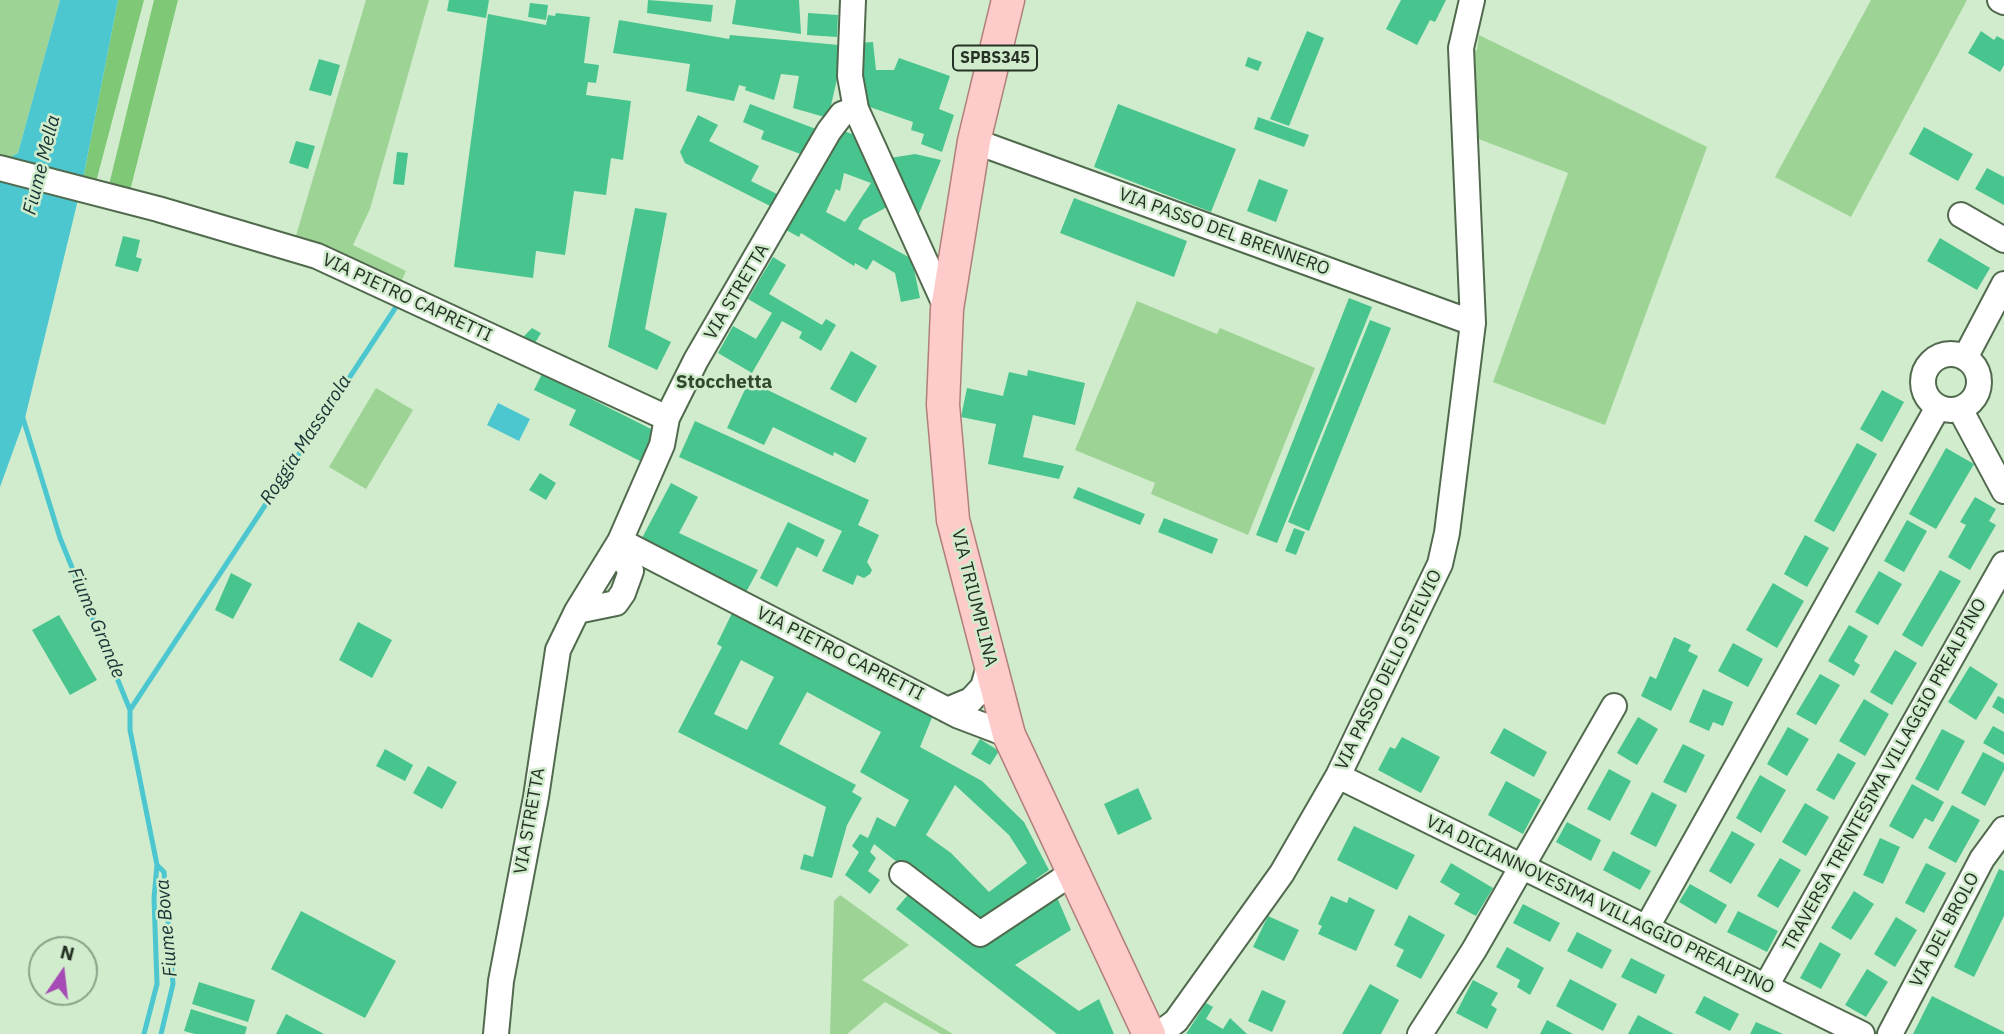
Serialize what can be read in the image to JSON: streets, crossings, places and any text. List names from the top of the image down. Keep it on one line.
{"streets":{"main road":["SPBS345","VIA TRIUMPLINA"],"street":["VIA PASSO DEL BRENNERO","VIA STRETTA","VIA PIETRO CAPRETTI","VIA PASSO DELLO STELVIO","TRAVERSA TRENTESIMA VILLAGGIO PREALPINO","VIA DICIANNOVESIMA VILLAGGIO PREALPINO","VIA DEL BROLO"]},"crossings":[["SPBS345","VIA PASSO DEL BRENNERO"],["SPBS345","VIA TRIUMPLINA"],["VIA PASSO DEL BRENNERO","VIA TRIUMPLINA"],["VIA PASSO DEL BRENNERO","VIA PASSO DELLO STELVIO"],["VIA STRETTA","VIA PIETRO CAPRETTI"],["VIA STRETTA","VIA TRIUMPLINA"],["VIA PIETRO CAPRETTI","VIA TRIUMPLINA"],["VIA PASSO DELLO STELVIO","VIA DICIANNOVESIMA VILLAGGIO PREALPINO"],["TRAVERSA TRENTESIMA VILLAGGIO PREALPINO","VIA DICIANNOVESIMA VILLAGGIO PREALPINO"]],"districts":["Stocchetta"],"water":["Fiume Mella","Roggia Massarola","Fiume Grande","Fiume Bova"],"north":"top"}
